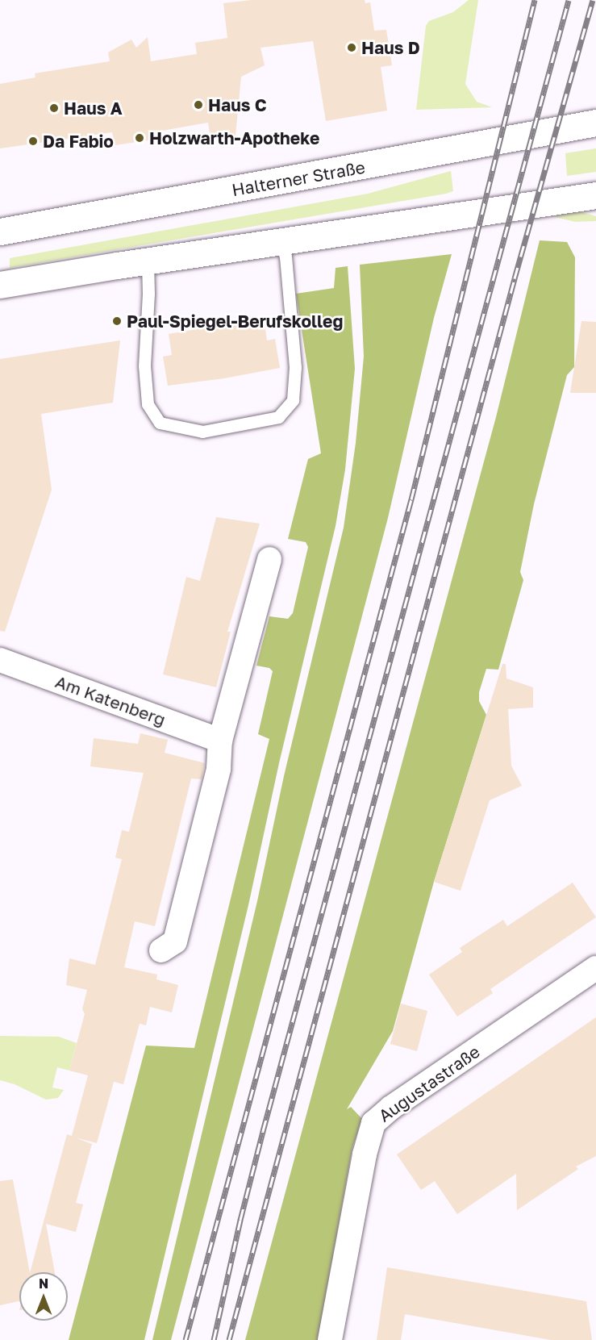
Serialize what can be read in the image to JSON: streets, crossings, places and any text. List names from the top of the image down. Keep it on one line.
{"streets":{"main road":["Halterner Straße"],"street":["Am Katenberg","Augustastraße"]},"places":["Haus D","Haus C","Haus A","Holzwarth-Apotheke","Da Fabio","Paul-Spiegel-Berufskolleg"],"north":"top"}
